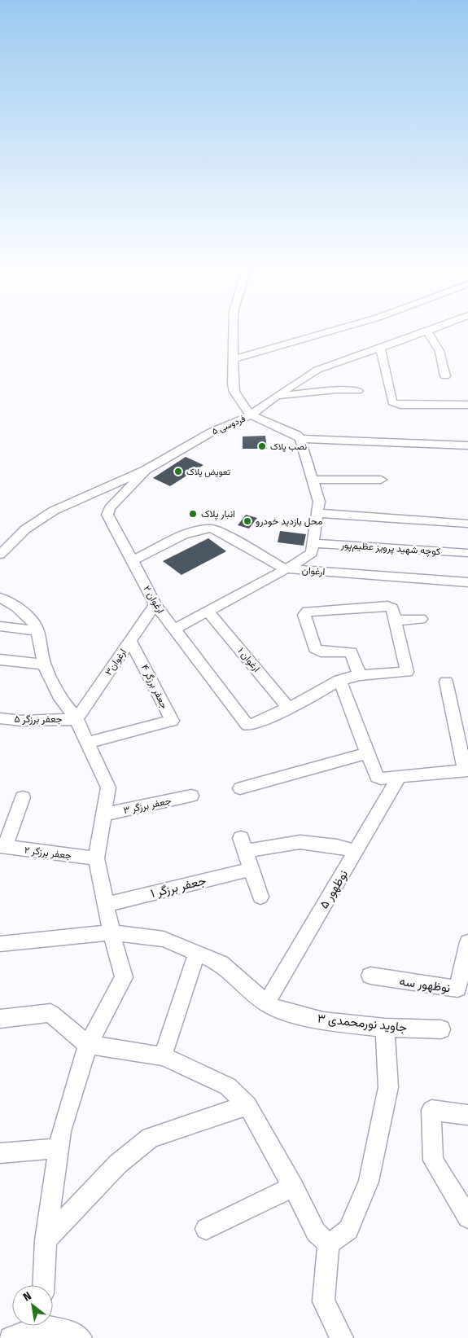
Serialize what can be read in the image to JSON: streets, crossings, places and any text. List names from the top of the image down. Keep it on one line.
{"streets":{"street":["فردوسی ۵","کوچه شهید پرویز عظیم‌پور","ارغوان","ارغوان ۲","ارغوان ۱","ارغوان۳","جعفر برزگر ۴","جعفر برزگر ۵","جعفر برزگر ۳","جعفر برزگر ۲","جعفر برزگر ۱","نوظهور ۵","نوظهور سه","جاوید نورمحمدی ۳"]},"crossings":[["فردوسی ۵","ارغوان ۲"],["ارغوان ۲","ارغوان ۱"],["ارغوان ۲","ارغوان۳"],["ارغوان۳","جعفر برزگر ۴"],["ارغوان۳","جعفر برزگر ۵"],["نوظهور ۵","جاوید نورمحمدی ۳"]],"places":["نصب پلاک","تعویض پلاک","انبار پلاک","محل بازدید خودرو"],"north":"top left"}
